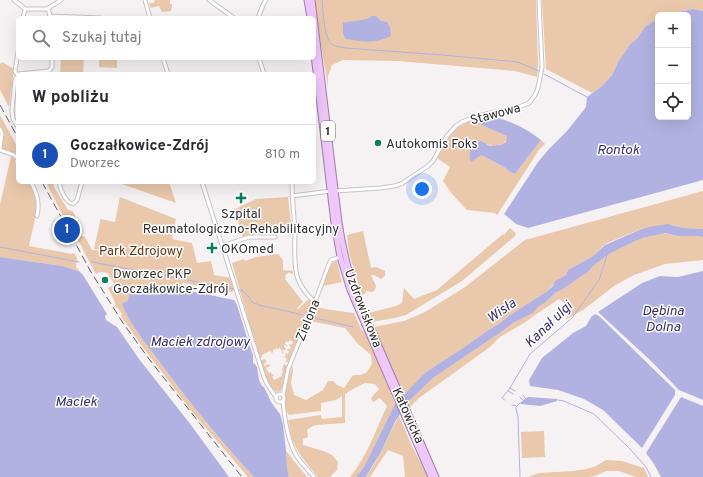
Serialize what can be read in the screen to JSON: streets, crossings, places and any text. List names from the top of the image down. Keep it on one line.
{"streets":{"main road":["1","Uzdrowiskowa","Katowicka"],"street":["Stawowa","Zielona"]},"crossings":[["Stawowa","1"],["Stawowa","Uzdrowiskowa"],["1","Uzdrowiskowa"],["Uzdrowiskowa","Zielona"],["Uzdrowiskowa","Katowicka"]],"water":["Rontok","Wisła","Dębina Dolna","Kanał ulgi","Maciek zdrojowy","Maciek"],"parks":["Park Zdrojowy"],"places":{"other":["Autokomis Foks","Dworzec PKP Goczałkowice-Zdrój"],"health":["Szpital Reumatologiczno-Rehabilitacyjny","OKOmed"]},"page":{"map_buttons":["+","−"],"search":"Szukaj tutaj","heading":"W pobliżu","list":[{"mark":"1","name":"Goczałkowice-Zdrój","note":"Dworzec","value":"810 m"}],"pins":"1"}}
